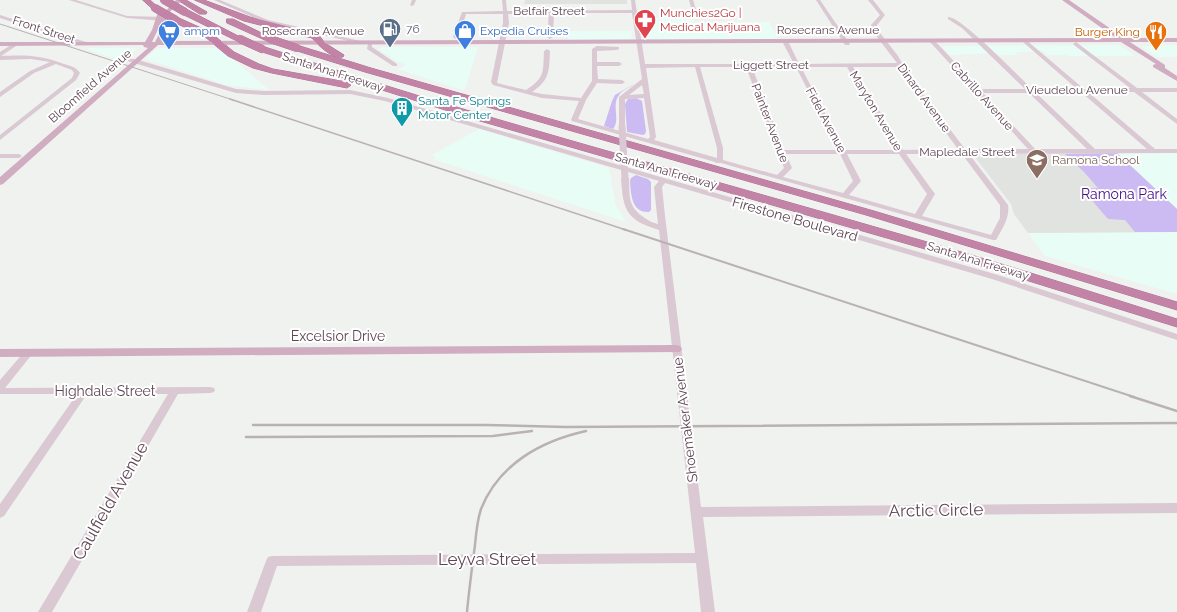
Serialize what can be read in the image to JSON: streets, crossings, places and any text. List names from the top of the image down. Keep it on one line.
{"streets":{"highway":["Santa Ana Freeway"],"main road":["Rosecrans Avenue","Bloomfield Avenue","Excelsior Drive"],"street":["Belfair Street","Front Street","Liggett Street","Vieudelou Avenue","Cabrillo Avenue","Dinard Avenue","Maryton Avenue","Fidel Avenue","Painter Avenue","Mapledale Street","Firestone Boulevard","Highdale Street","Shoemaker Avenue","Caulfield Avenue","Arctic Circle","Leyva Street"]},"crossings":[["Belfair Street","Rosecrans Avenue"],["Front Street","Rosecrans Avenue"],["Rosecrans Avenue","Bloomfield Avenue"],["Rosecrans Avenue","Cabrillo Avenue"],["Rosecrans Avenue","Dinard Avenue"],["Rosecrans Avenue","Fidel Avenue"],["Liggett Street","Dinard Avenue"],["Liggett Street","Maryton Avenue"],["Liggett Street","Fidel Avenue"],["Liggett Street","Painter Avenue"],["Santa Ana Freeway","Dinard Avenue"],["Santa Ana Freeway","Maryton Avenue"],["Bloomfield Avenue","Firestone Boulevard"],["Vieudelou Avenue","Cabrillo Avenue"],["Cabrillo Avenue","Mapledale Street"],["Dinard Avenue","Maryton Avenue"],["Dinard Avenue","Mapledale Street"],["Maryton Avenue","Mapledale Street"],["Fidel Avenue","Mapledale Street"],["Painter Avenue","Mapledale Street"],["Firestone Boulevard","Shoemaker Avenue"],["Excelsior Drive","Shoemaker Avenue"],["Highdale Street","Caulfield Avenue"],["Shoemaker Avenue","Arctic Circle"],["Shoemaker Avenue","Leyva Street"]],"parks":["Ramona Park"],"places":{"pharmacy":["Munchies2Go | Medical Marijuana"],"fuel station":["76"],"supermarket":["ampm"],"shop":["Expedia Cruises"],"restaurant":["Burger King"],"building":["Santa Fe Springs Motor Center"],"school or university":["Ramona School"]}}
